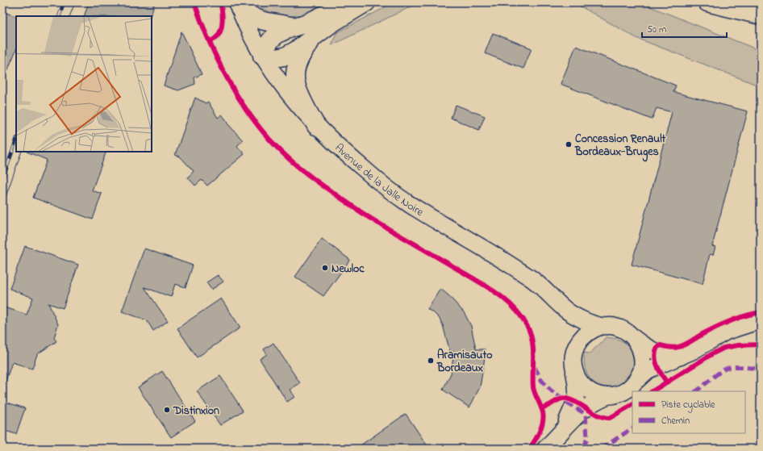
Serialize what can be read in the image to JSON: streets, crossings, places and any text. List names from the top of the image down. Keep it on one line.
{"streets":{"main road":["Avenue de la Jalle Noire"]},"places":["Concession Renault Bordeaux-Bruges","Newloc","Aramisauto Bordeaux","Distinxion"],"legend":["Piste cyclable","Chemin"],"scale_bar":"50 m"}
